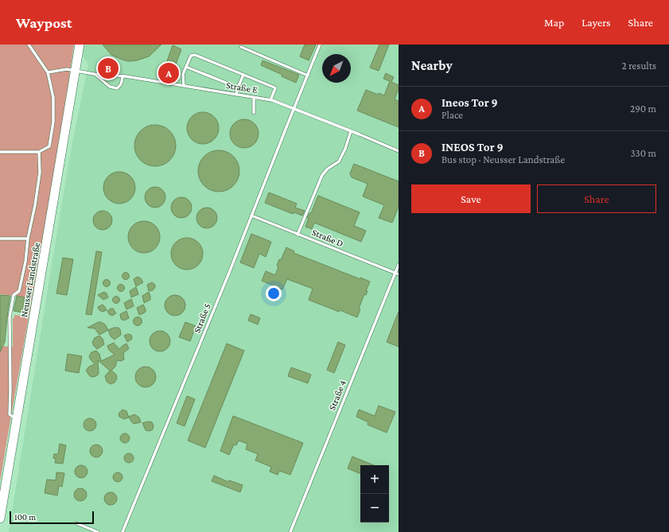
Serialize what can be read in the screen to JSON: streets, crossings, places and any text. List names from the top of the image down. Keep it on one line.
{"streets":{"main road":["Neusser Landstraße"],"lane":["Straße E","Straße D","Straße 5","Straße 4"]},"crossings":[["Straße E","Neusser Landstraße"],["Straße E","Straße 5"],["Straße D","Straße 5"],["Straße D","Straße 4"]],"scale_bar":"100 m","north":"bottom left","page":{"header":"Waypost","nav":["Map","Layers","Share"],"heading":["Nearby","2 results"],"pins":["B","A"],"list":[{"mark":"A","name":"Ineos Tor 9","note":"Place","value":"290 m"},{"mark":"B","name":"INEOS Tor 9","note":"Bus stop · Neusser Landstraße","value":"330 m"}],"buttons":["Save","Share"],"map_buttons":["+","−"],"scale":"100 m"}}
